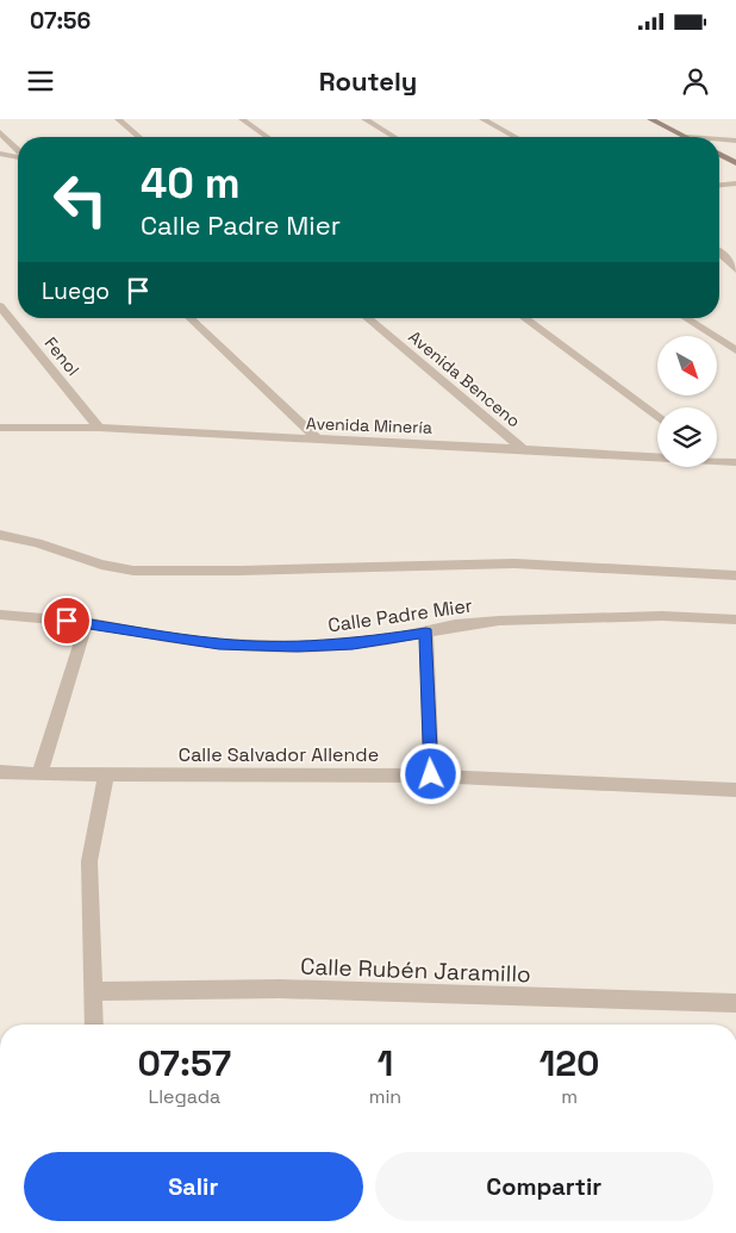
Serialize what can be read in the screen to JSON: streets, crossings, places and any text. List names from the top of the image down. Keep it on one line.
{"streets":{"street":["Fenol","Avenida Benceno","Avenida Minería","Calle Padre Mier","Calle Salvador Allende","Calle Rubén Jaramillo"]},"crossings":[["Fenol","Avenida Minería"],["Avenida Benceno","Avenida Minería"]],"north":"bottom right","page":{"status":"07:56","header":"Routely","turn":["40 m","Calle Padre Mier"],"then":"Luego","eta":["07:57","Llegada","1","min","120","m"],"buttons":["Salir","Compartir"]}}
